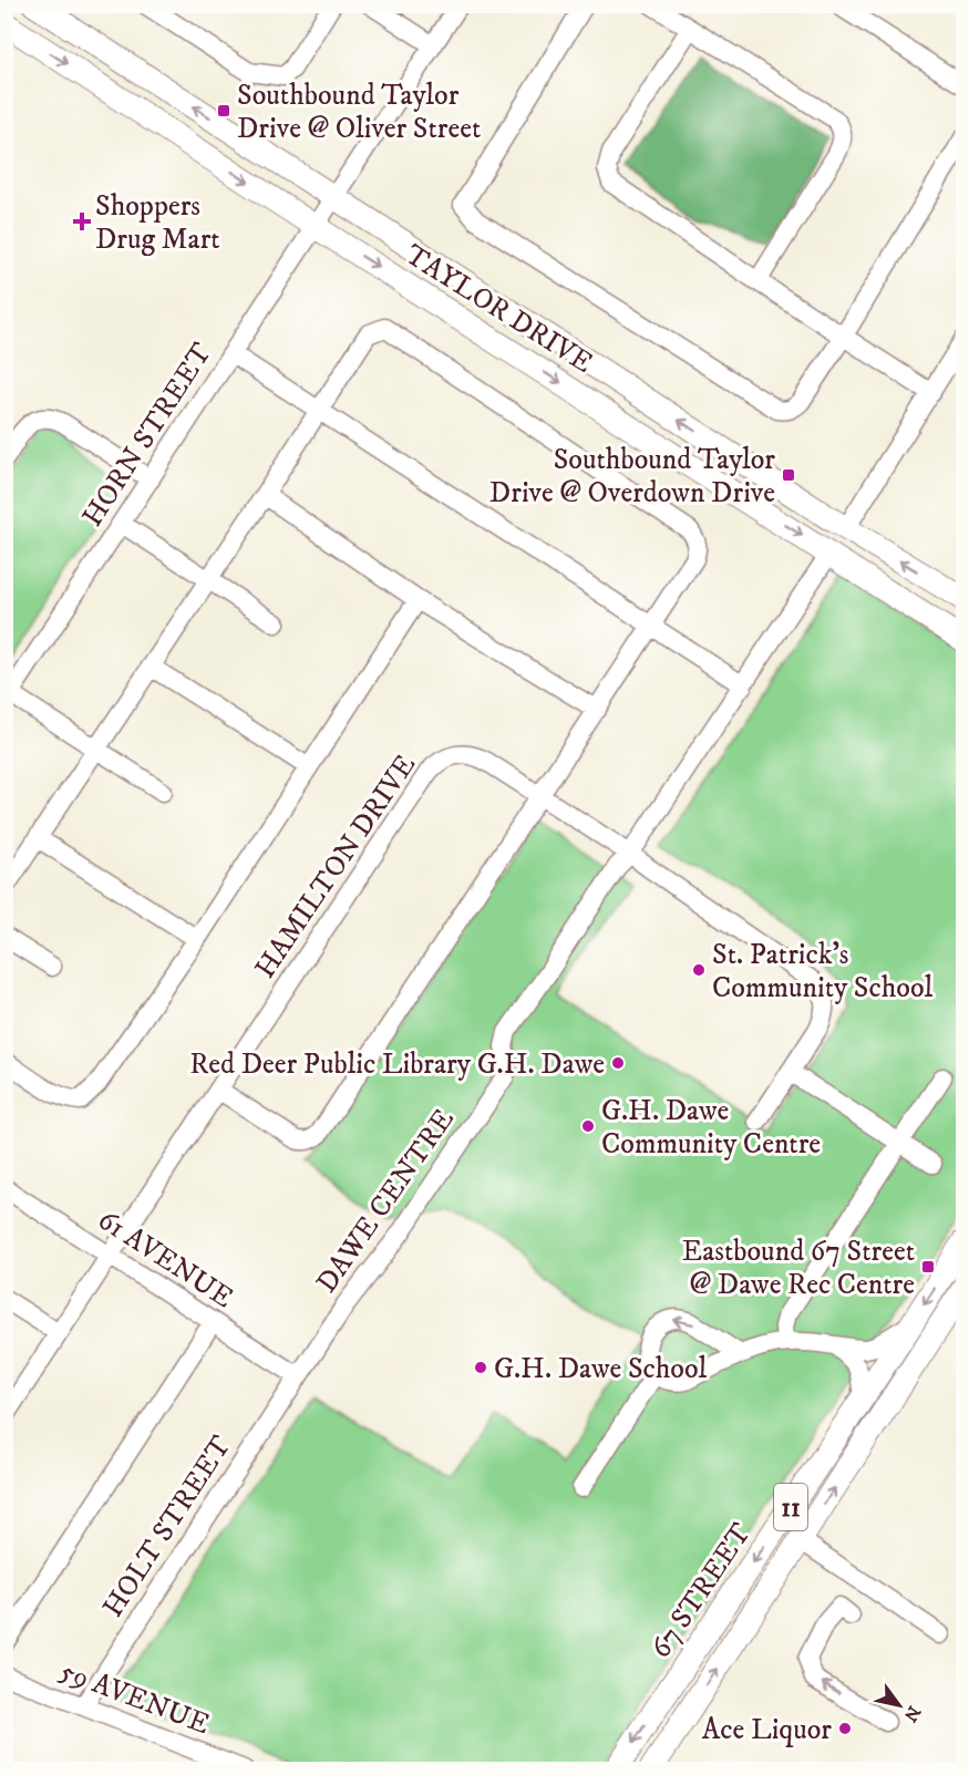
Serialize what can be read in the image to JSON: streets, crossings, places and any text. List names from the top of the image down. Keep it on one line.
{"streets":{"main road":["TAYLOR DRIVE","11","67 STREET"],"street":["HORN STREET","HAMILTON DRIVE","DAWE CENTRE","61 AVENUE","HOLT STREET","59 AVENUE"]},"crossings":[["TAYLOR DRIVE","HORN STREET"],["HAMILTON DRIVE","DAWE CENTRE"],["HAMILTON DRIVE","61 AVENUE"],["DAWE CENTRE","61 AVENUE"],["DAWE CENTRE","HOLT STREET"],["61 AVENUE","HOLT STREET"],["HOLT STREET","59 AVENUE"]],"places":{"transit":["Southbound Taylor Drive @ Oliver Street","Southbound Taylor Drive @ Overdown Drive","Eastbound 67 Street @ Dawe Rec Centre"],"health":["Shoppers Drug Mart"],"other":["St. Patrick's Community School","Red Deer Public Library G.H. Dawe","G.H. Dawe Community Centre","G.H. Dawe School","Ace Liquor"]},"north":"bottom right"}
